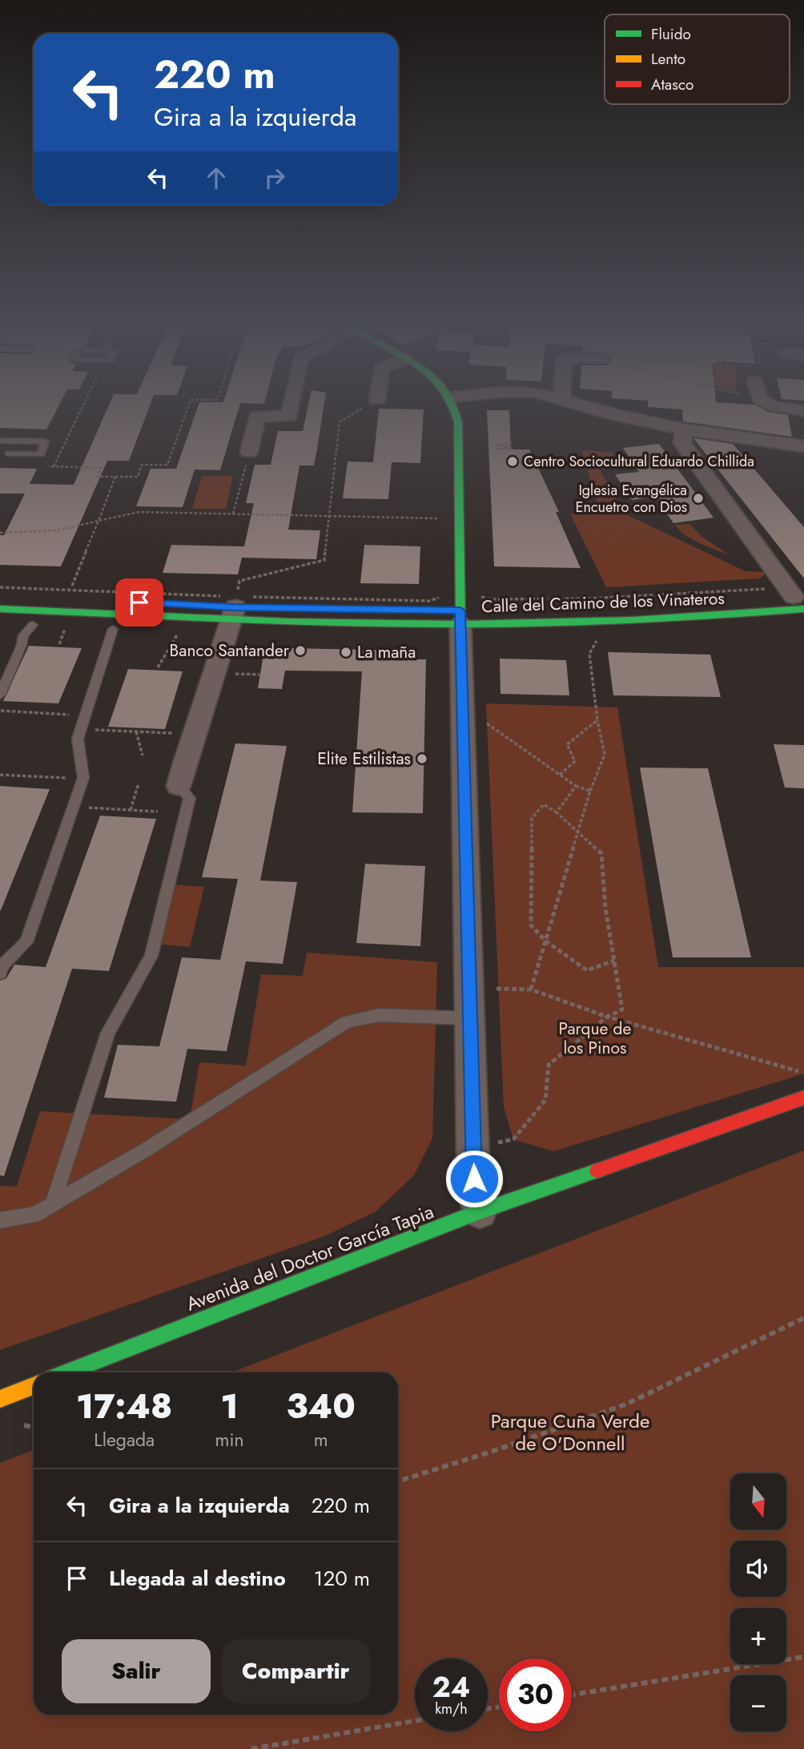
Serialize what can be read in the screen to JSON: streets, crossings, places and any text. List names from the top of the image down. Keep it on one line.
{"streets":{"main road":["Calle del Camino de los Vinateros","Avenida del Doctor García Tapia"]},"parks":["Parque de los Pinos","Parque Cuña Verde de O'Donnell"],"places":["Centro Sociocultural Eduardo Chillida","Iglesia Evangélica Encuetro con Dios","Banco Santander","La maña","Elite Estilistas"],"legend":["Fluido","Lento","Atasco"],"north":"bottom","page":{"turn":["220 m","Gira a la izquierda"],"eta":["17:48","Llegada","1","min","340","m"],"list":[{"name":"Gira a la izquierda","value":"220 m"},{"name":"Llegada al destino","value":"120 m"}],"map_buttons":["+","−"],"buttons":["Salir","Compartir"],"speed":"24 km/h","limit":"30"}}
